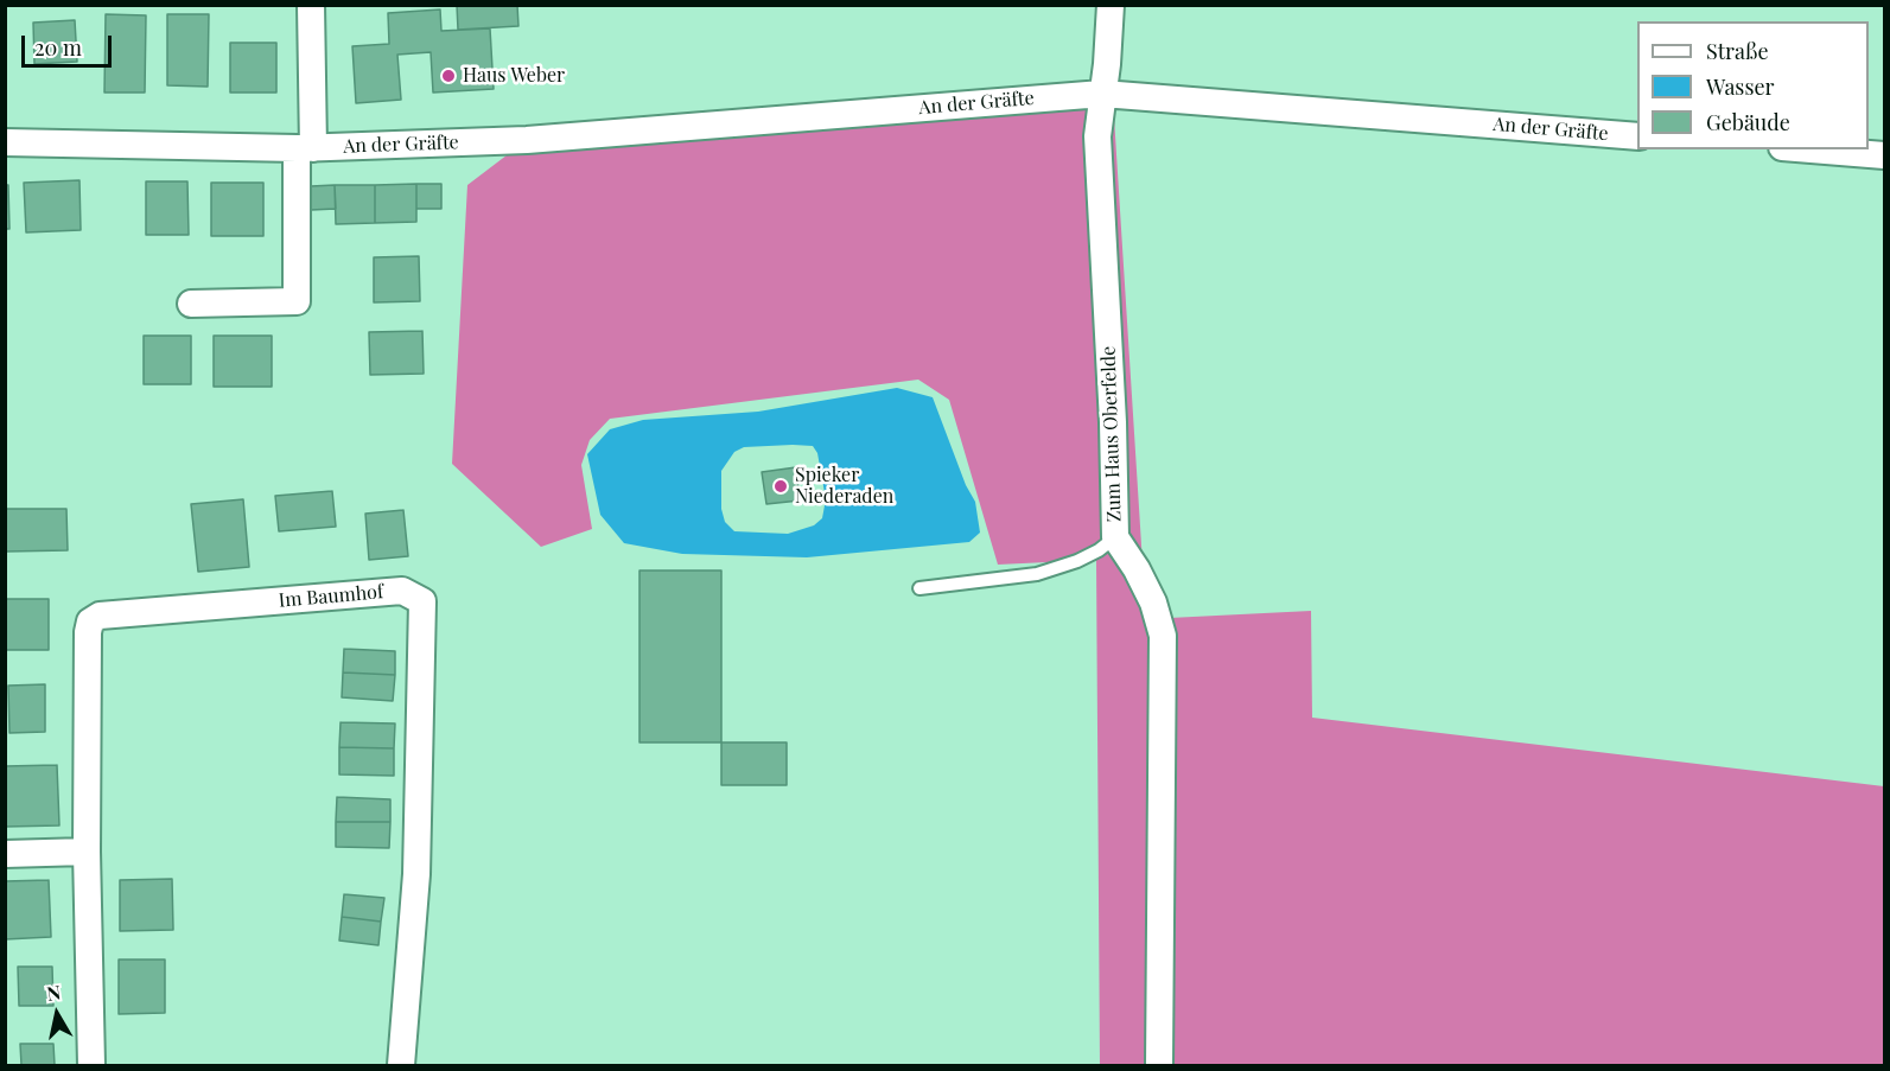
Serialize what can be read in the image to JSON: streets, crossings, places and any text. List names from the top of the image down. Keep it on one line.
{"streets":{"street":["An der Gräfte","Zum Haus Oberfelde","Im Baumhof"]},"crossings":[["An der Gräfte","Zum Haus Oberfelde"]],"places":["Haus Weber","Spieker Niederaden"],"legend":["Straße","Wasser","Gebäude"],"scale_bar":"20 m","north":"top"}
